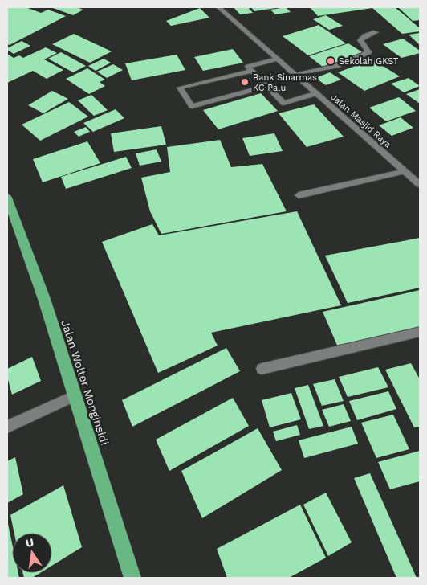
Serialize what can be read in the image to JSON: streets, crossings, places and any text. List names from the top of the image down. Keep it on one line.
{"streets":{"highway":["Jalan Wolter Monginsidi"],"street":["Jalan Masjid Raya"]},"places":["Sekolah GKST","Bank Sinarmas KC Palu"],"north":"top"}
